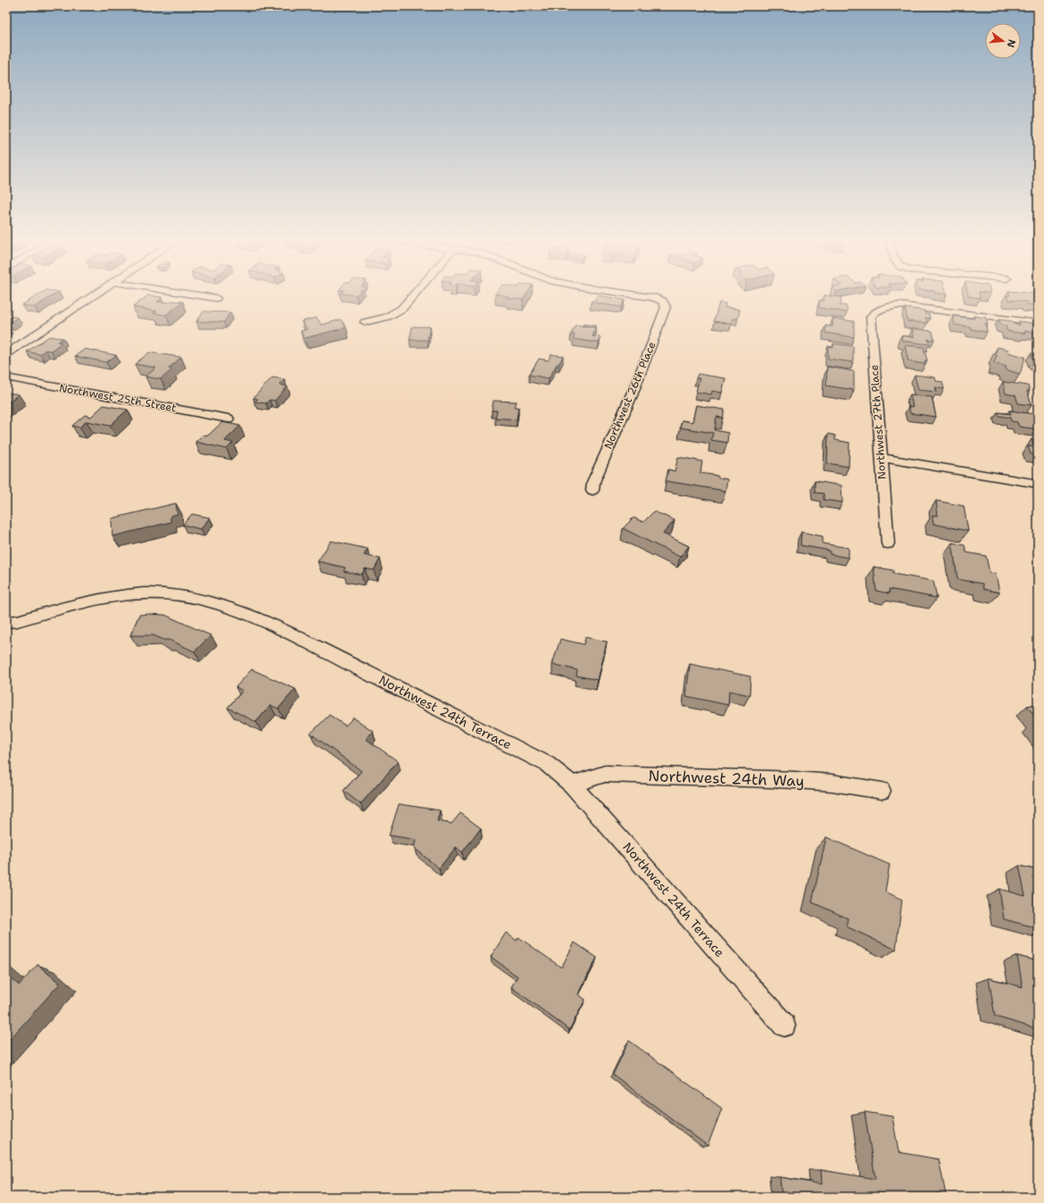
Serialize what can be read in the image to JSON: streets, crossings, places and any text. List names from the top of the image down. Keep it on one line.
{"streets":{"street":["Northwest 26th Place","Northwest 25th Street","Northwest 27th Place","Northwest 24th Terrace","Northwest 24th Way"]},"crossings":[["Northwest 24th Terrace","Northwest 24th Way"]],"north":"right"}
